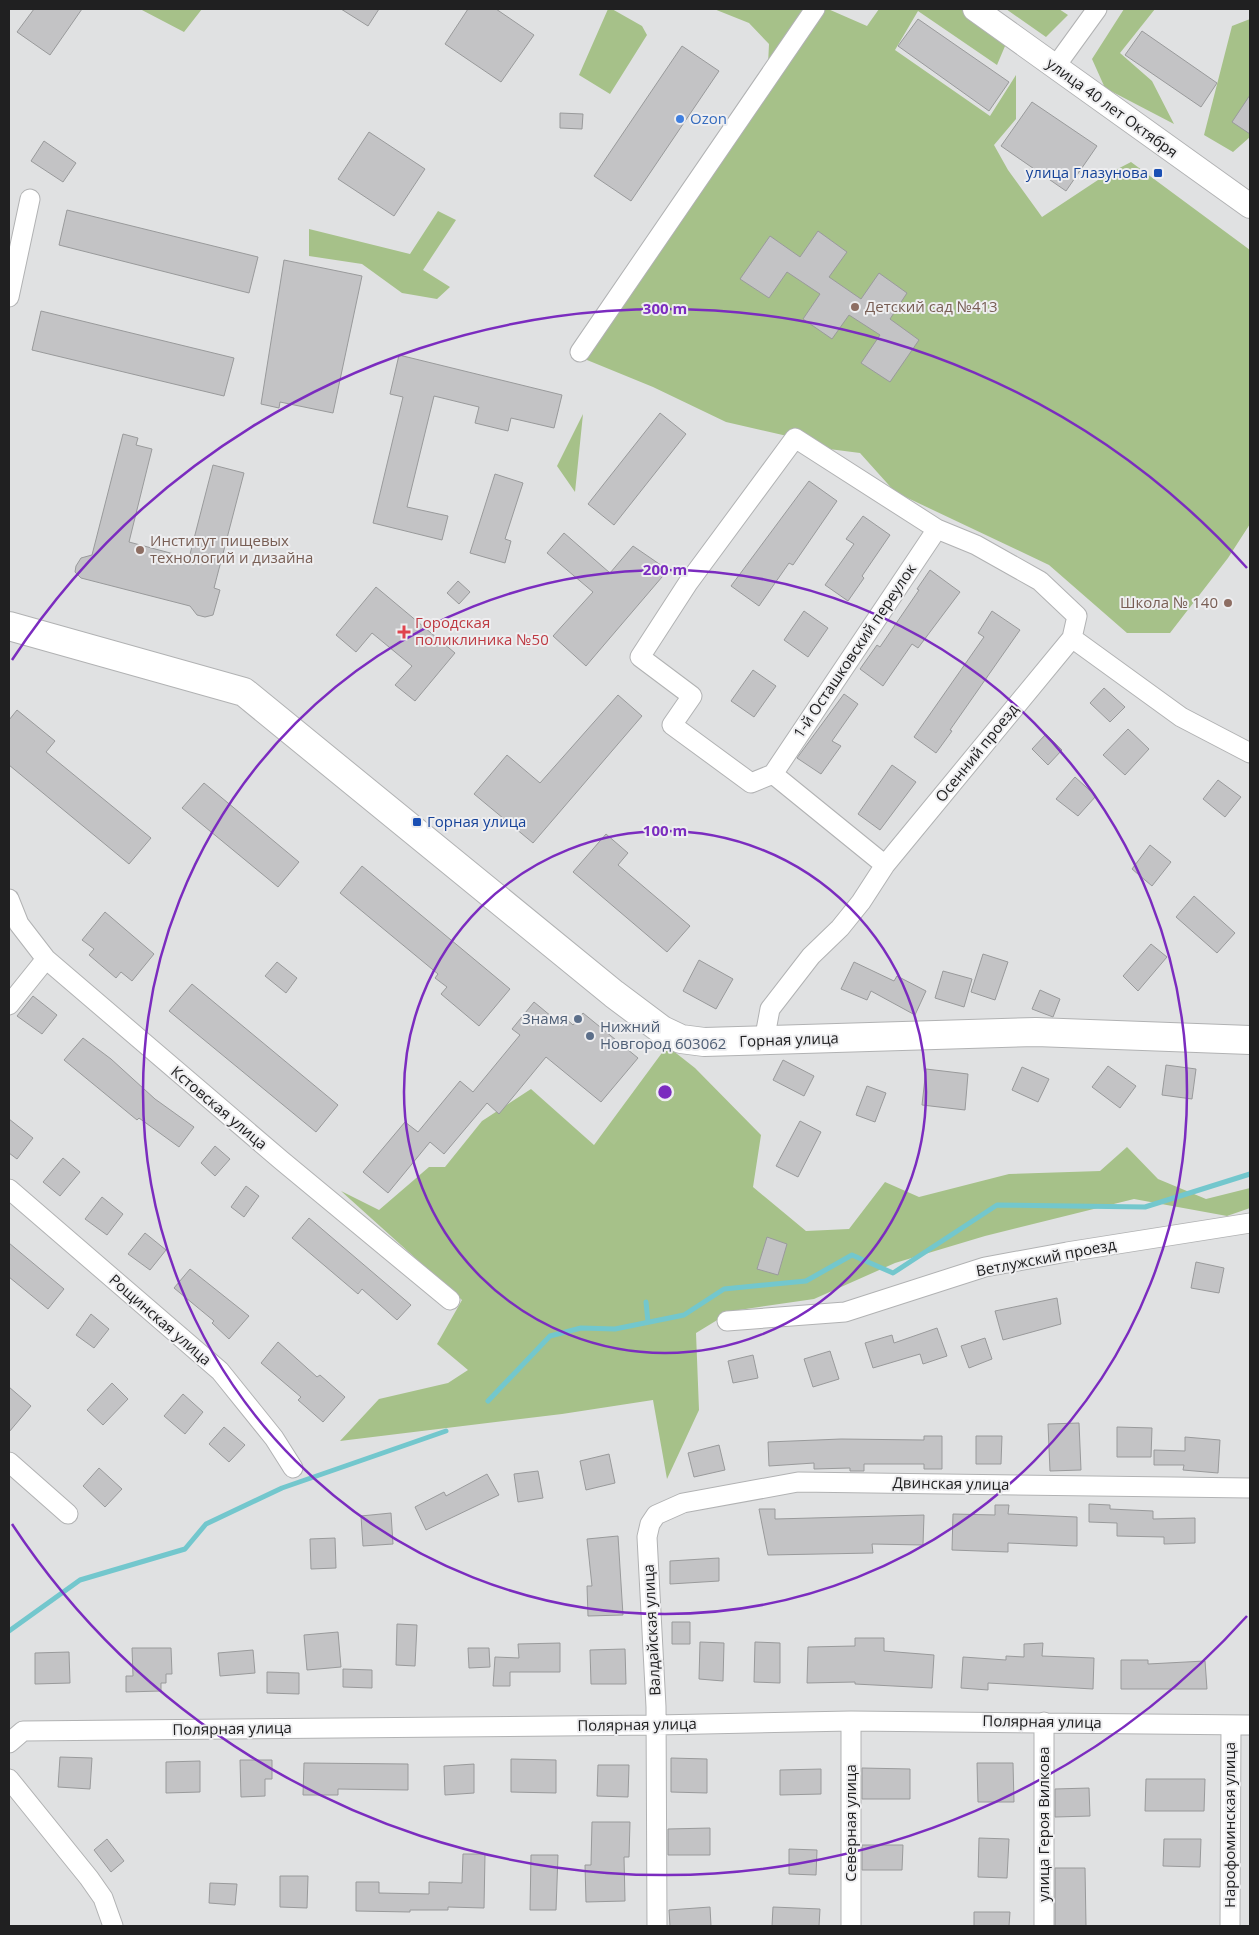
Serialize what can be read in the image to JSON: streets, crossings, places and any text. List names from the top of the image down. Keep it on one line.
{"streets":{"main road":["Горная улица"],"street":["улица 40 лет Октября","1-й Осташковский переулок","Осенний проезд","Кстовская улица","Ветлужский проезд","Рощинская улица","Двинская улица","Валдайская улица","Полярная улица","Северная улица","улица Героя Вилкова","Нарофоминская улица"]},"crossings":[["Осенний проезд","Горная улица"],["Двинская улица","Валдайская улица"],["Валдайская улица","Полярная улица"],["Полярная улица","Северная улица"],["Полярная улица","улица Героя Вилкова"],["Полярная улица","Нарофоминская улица"]],"places":{"other":["Ozon","Детский сад №413","Институт пищевых технологий и дизайна","Школа № 140","Знамя","Нижний Новгород 603062"],"transit":["улица Глазунова","Горная улица"],"health":["Городская поликлиника №50"]},"rings":["300 m","200 m","100 m"]}
